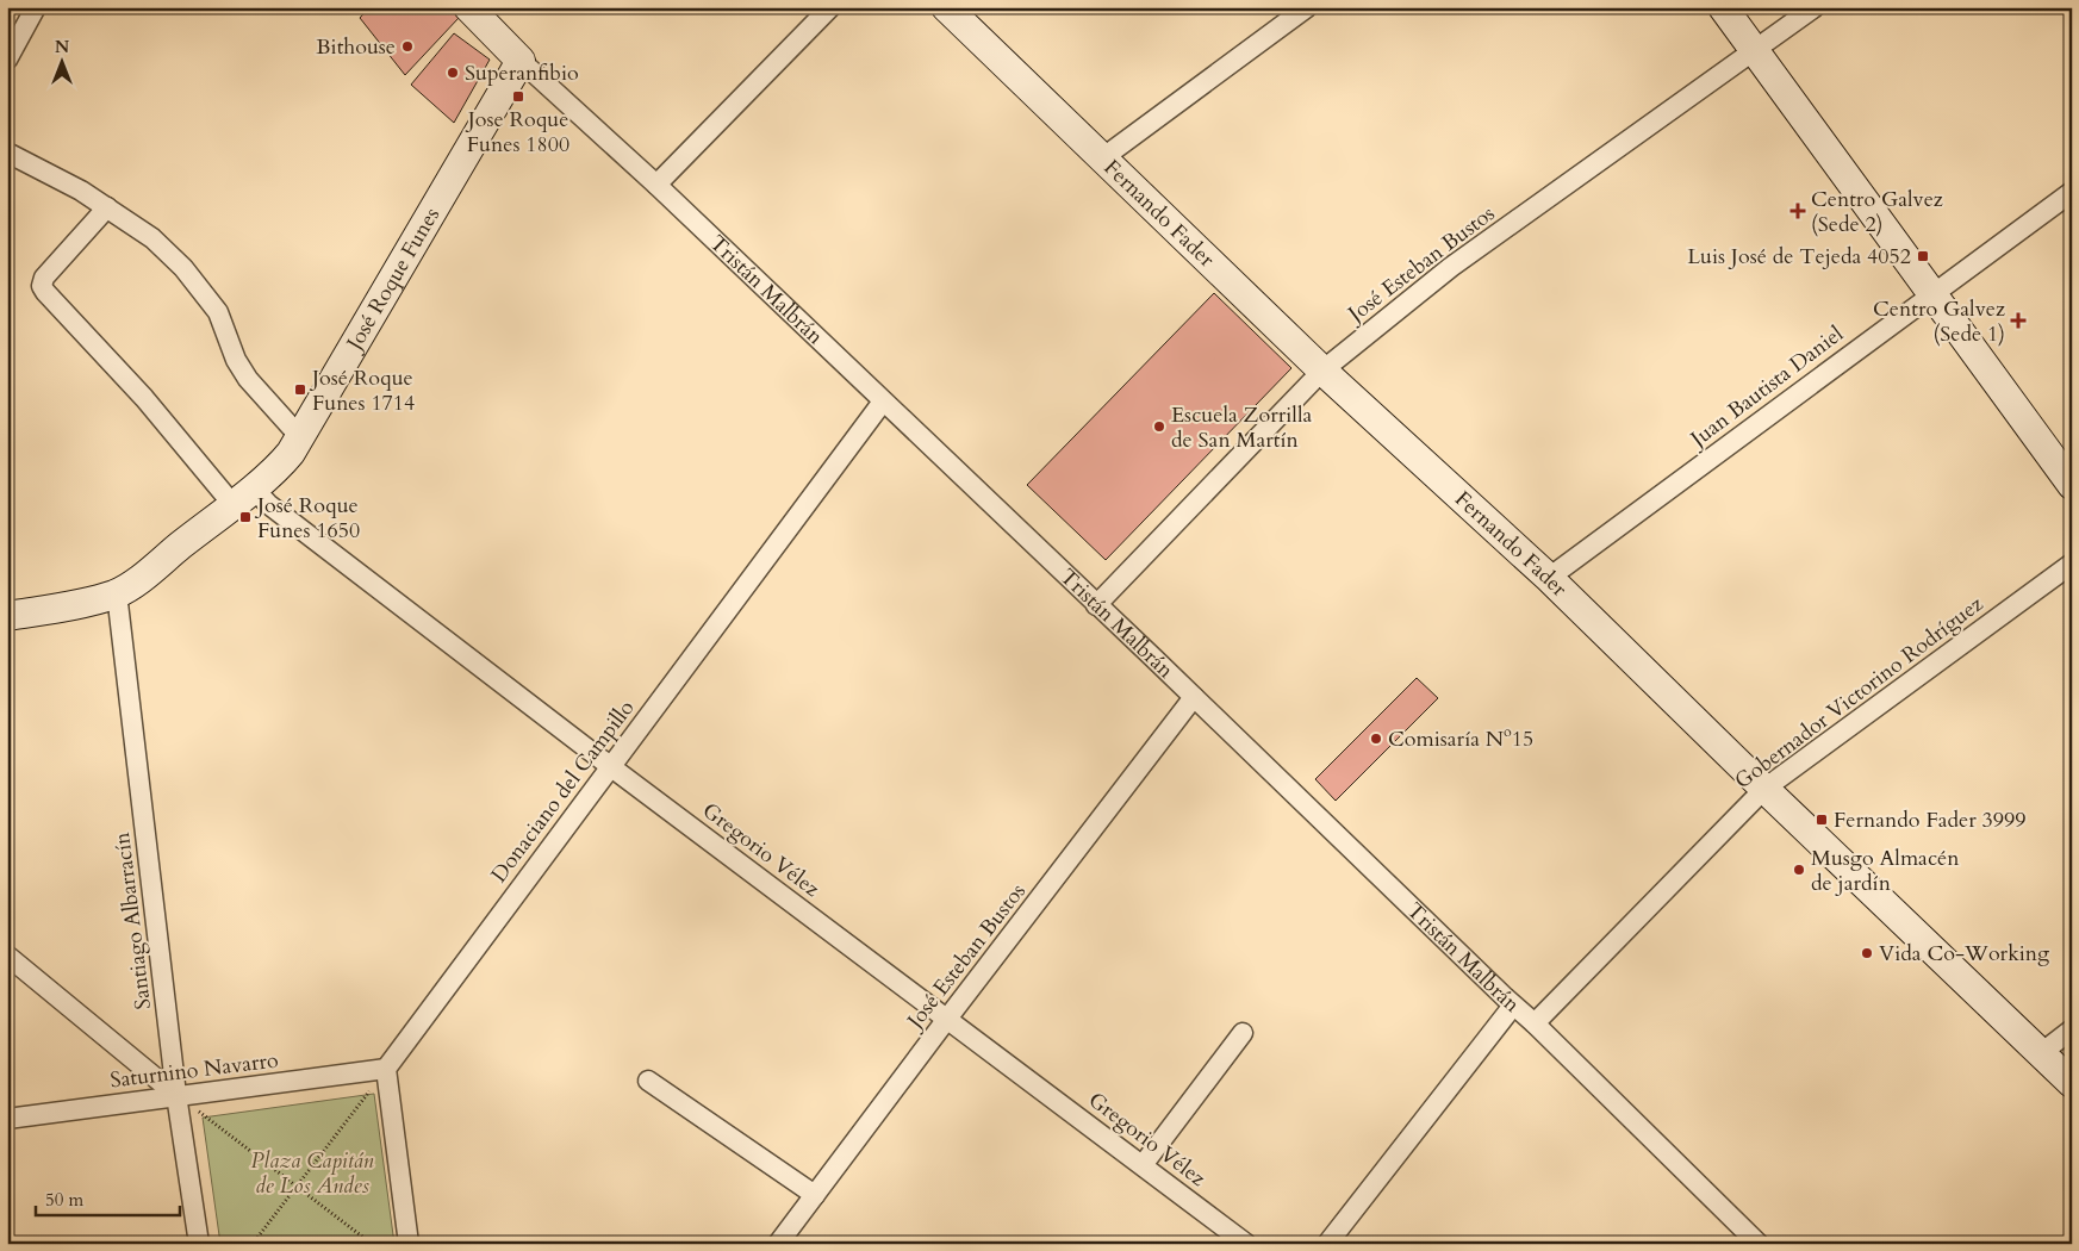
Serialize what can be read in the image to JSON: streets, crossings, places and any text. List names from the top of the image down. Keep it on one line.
{"streets":{"main road":["Fernando Fader","José Roque Funes","Tristán Malbrán"],"street":["José Esteban Bustos","Juan Bautista Daniel","Gobernador Victorino Rodríguez","Donaciano del Campillo","Gregorio Vélez","Santiago Albarracín","Saturnino Navarro"]},"crossings":[["Fernando Fader","José Esteban Bustos"],["Fernando Fader","Juan Bautista Daniel"],["Fernando Fader","Gobernador Victorino Rodríguez"],["José Esteban Bustos","Tristán Malbrán"],["José Esteban Bustos","Gregorio Vélez"],["José Roque Funes","Tristán Malbrán"],["José Roque Funes","Gregorio Vélez"],["José Roque Funes","Santiago Albarracín"],["Tristán Malbrán","Gobernador Victorino Rodríguez"],["Tristán Malbrán","Donaciano del Campillo"],["Donaciano del Campillo","Gregorio Vélez"],["Donaciano del Campillo","Saturnino Navarro"],["Santiago Albarracín","Saturnino Navarro"]],"parks":["Plaza Capitán de Los Andes"],"places":{"other":["Bithouse","Superanfibio","Escuela Zorrilla de San Martín","Comisaría Nº15","Musgo Almacén de jardín","Vida Co-Working"],"transit":["Jose Roque Funes 1800","Luis José de Tejeda 4052","José Roque Funes 1714","José Roque Funes 1650","Fernando Fader 3999"],"health":["Centro Galvez (Sede 2)","Centro Galvez (Sede 1)"]},"scale_bar":"50 m","north":"top"}
